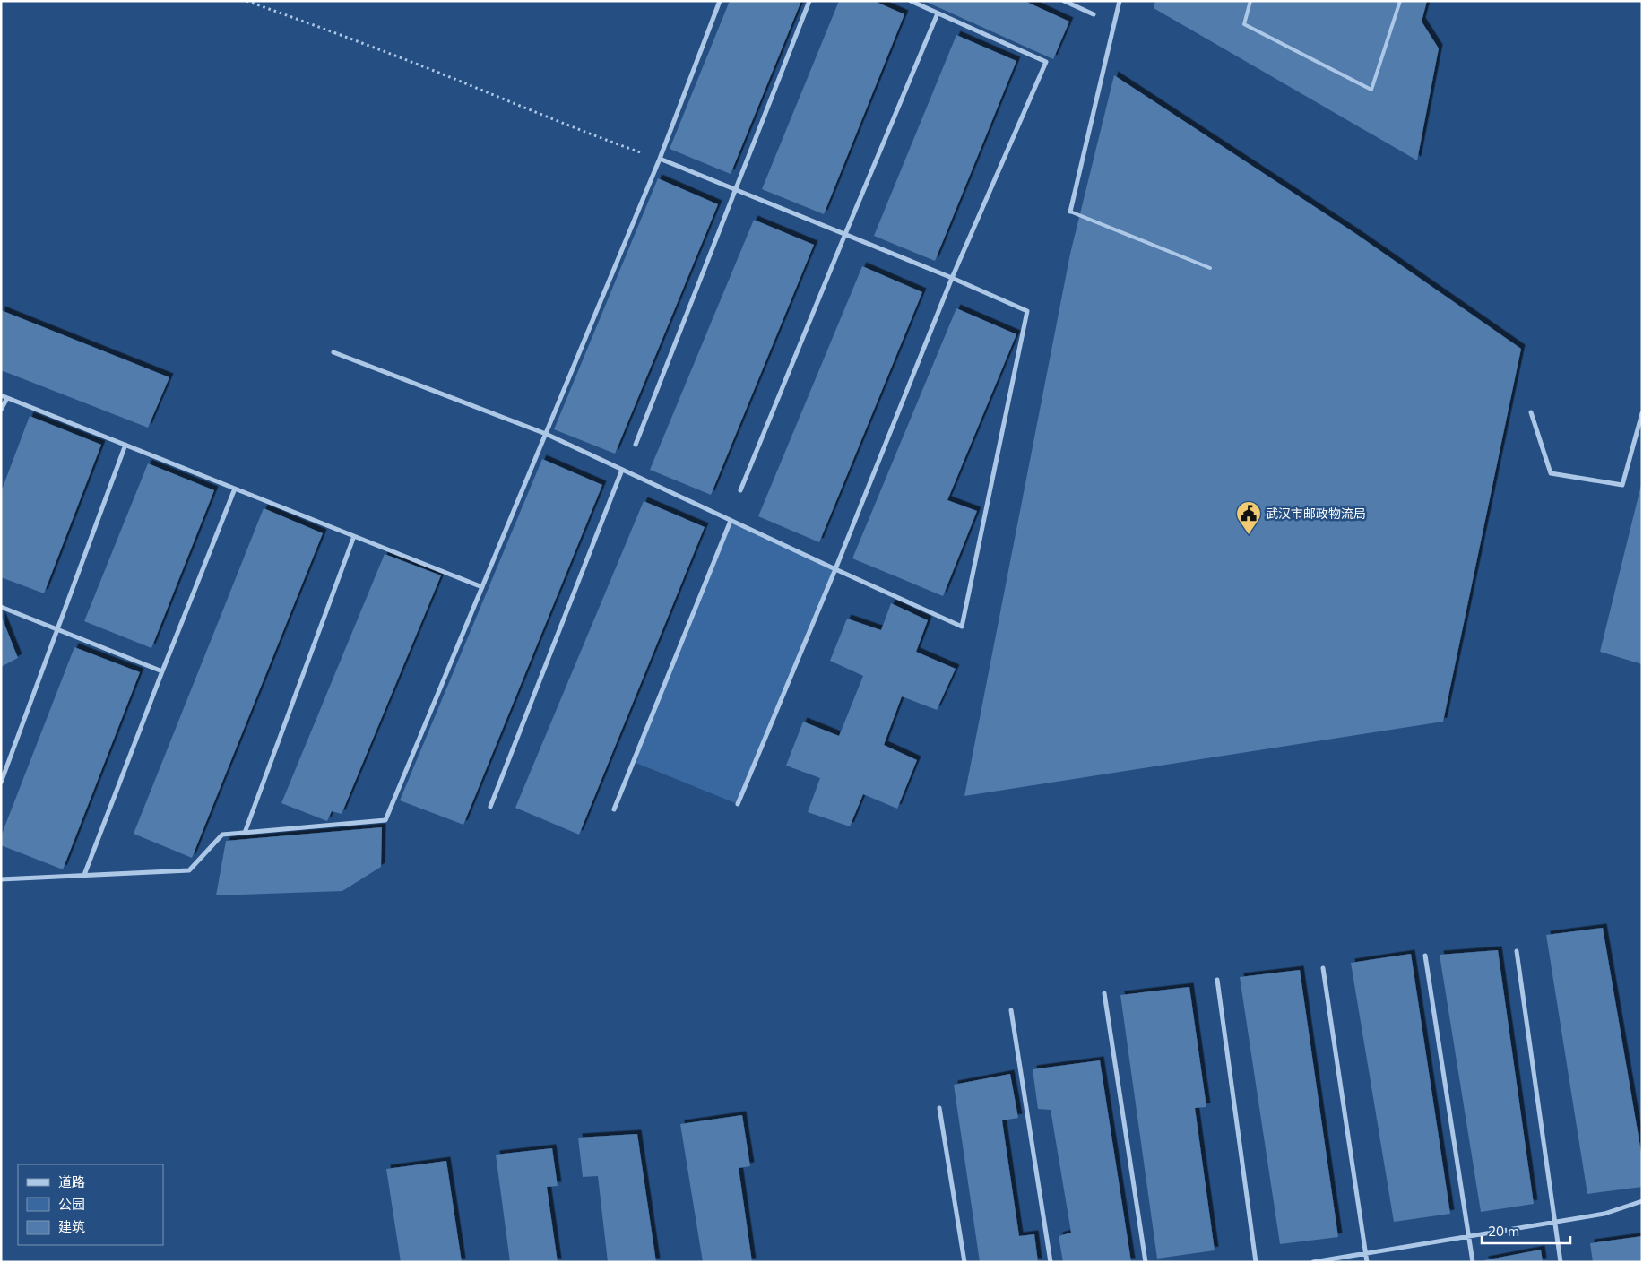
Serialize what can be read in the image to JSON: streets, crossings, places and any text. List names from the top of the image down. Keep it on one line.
{"places":{"public building":["武汉市邮政物流局"]},"legend":["道路","公园","建筑"],"scale_bar":"20 m"}
